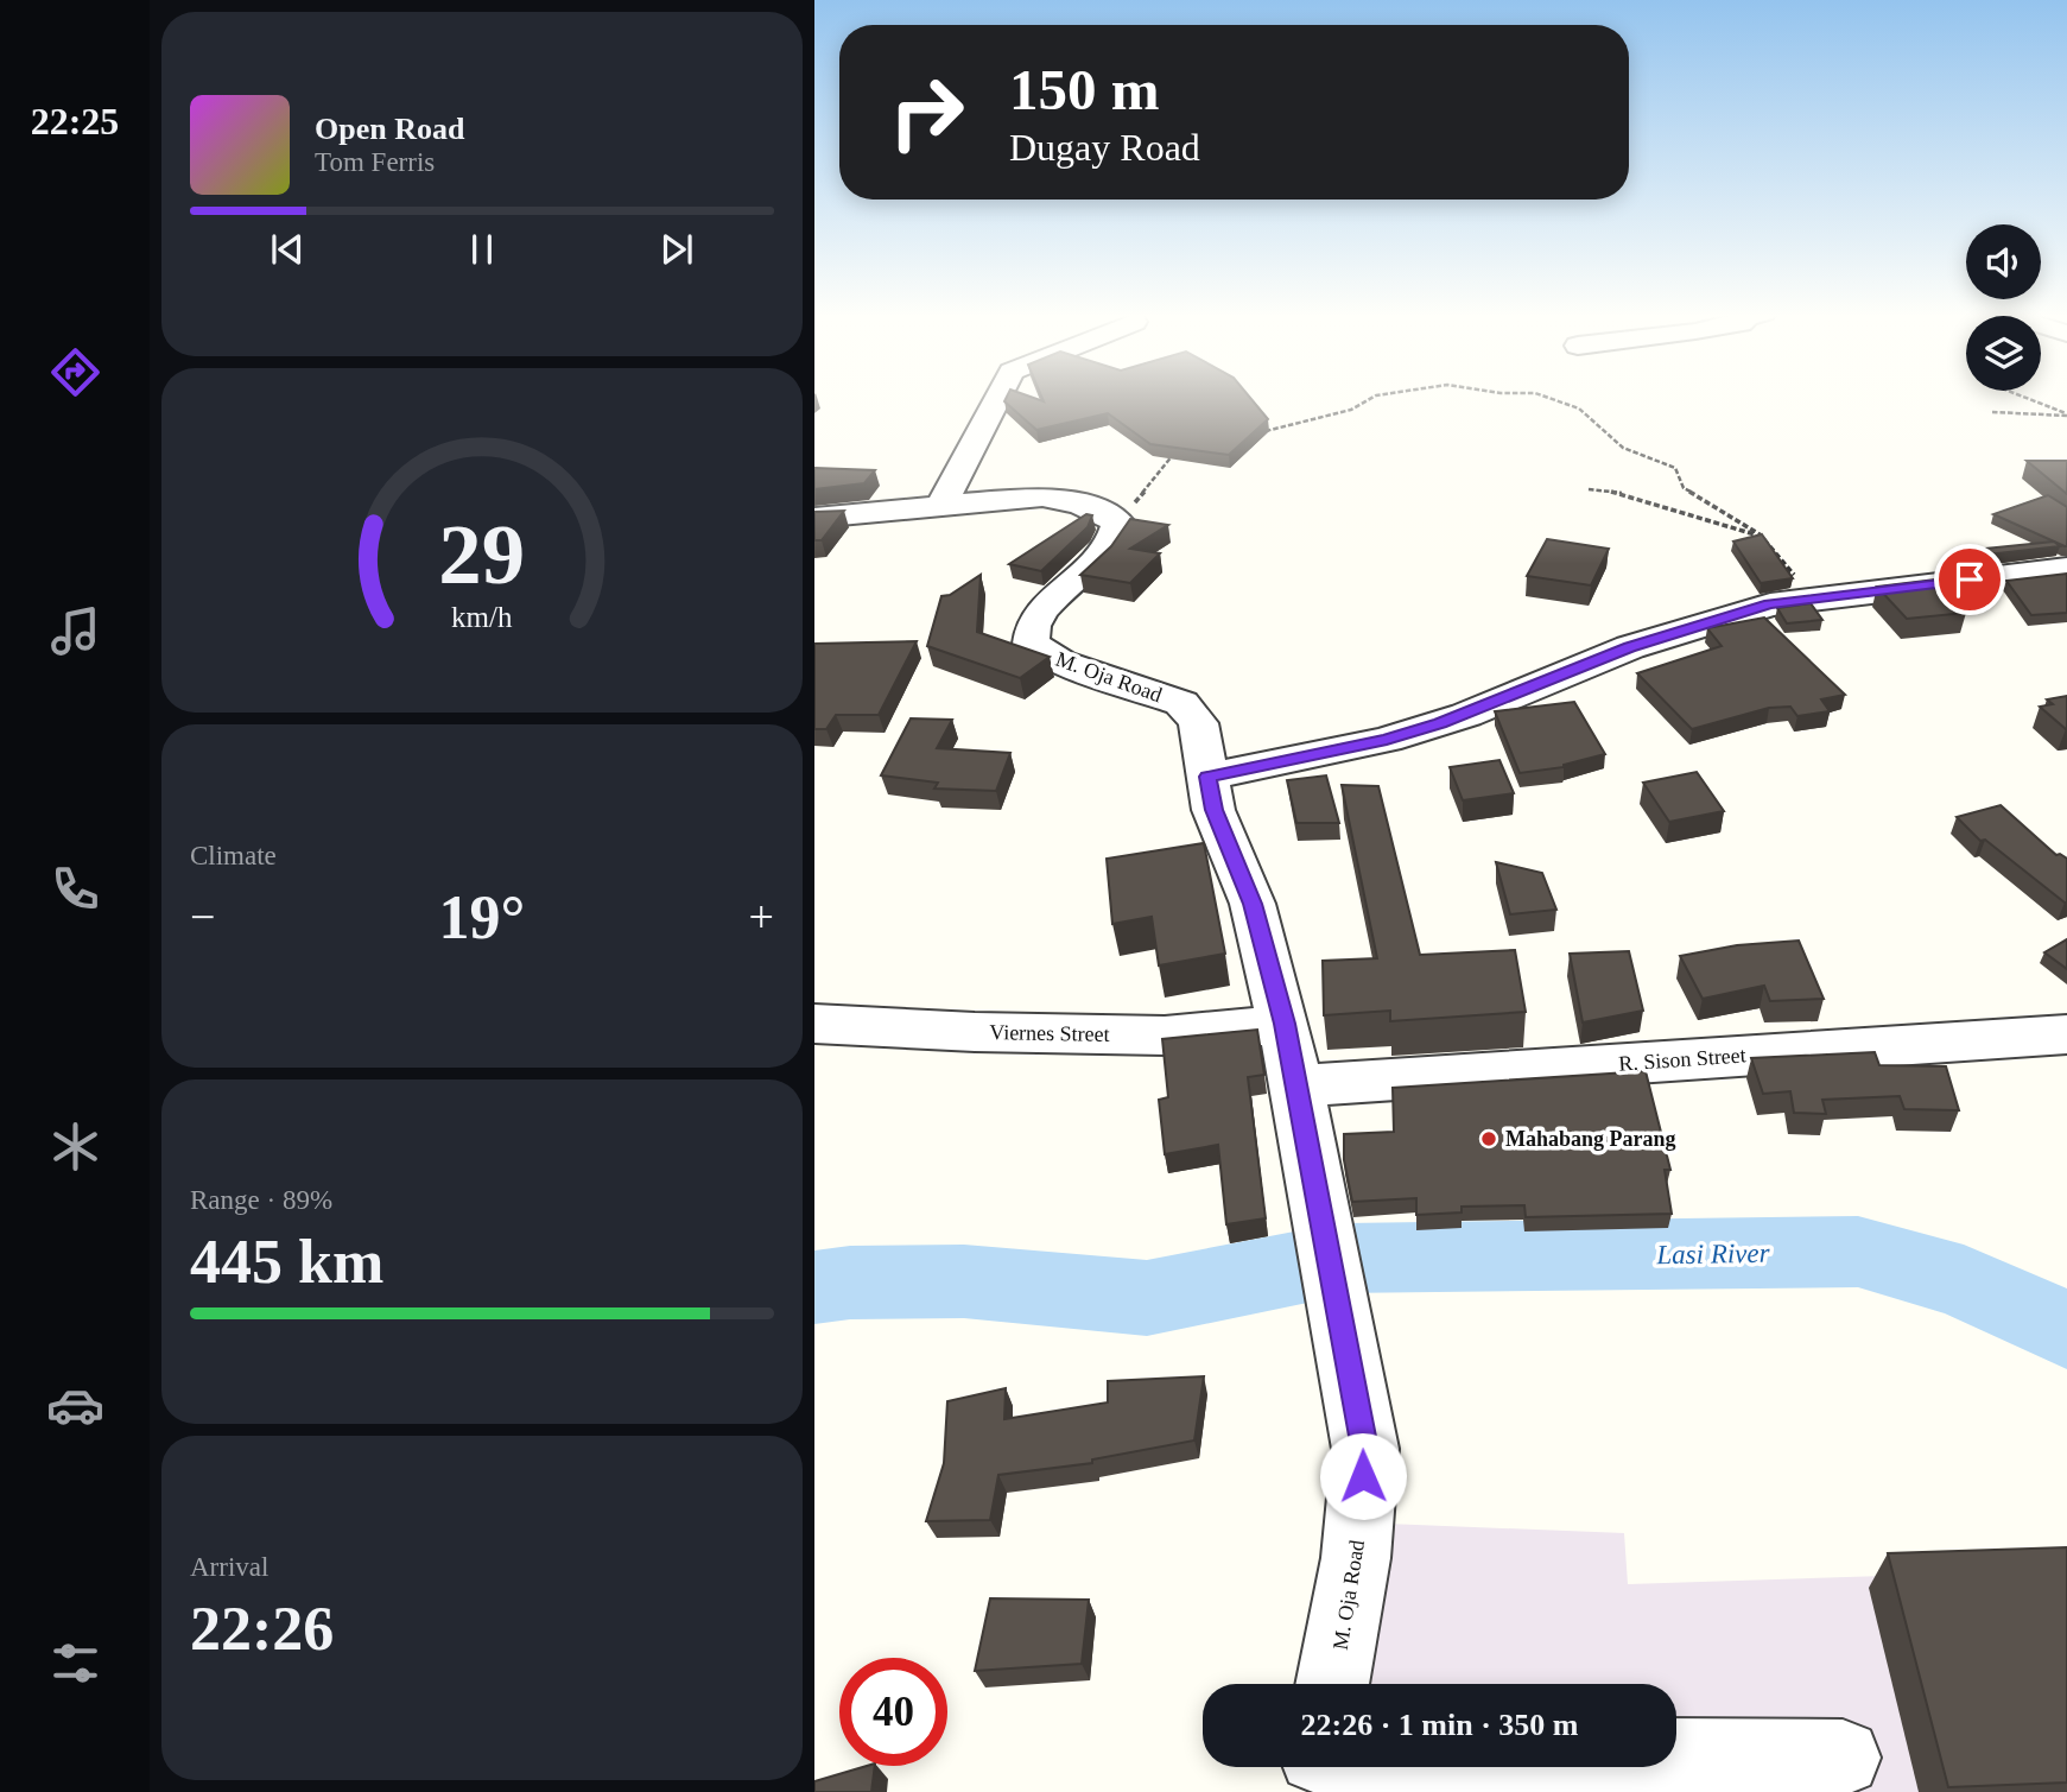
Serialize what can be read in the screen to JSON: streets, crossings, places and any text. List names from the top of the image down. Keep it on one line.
{"streets":{"street":["M. Oja Road","Viernes Street","R. Sison Street"]},"crossings":[["M. Oja Road","Viernes Street"],["M. Oja Road","R. Sison Street"]],"water":["Lasi River"],"places":["Mahabang Parang"],"page":{"tabs":"22:25","turn":["150 m","Dugay Road"],"song":["Open Road","Tom Ferris"],"tile":["Climate",["Range · 89%","445 km"],["Arrival","22:26"]],"heat":["−","19°","+"],"limit":"40","trip":"22:26 · 1 min · 350 m","gauge":["29","km/h"]}}
